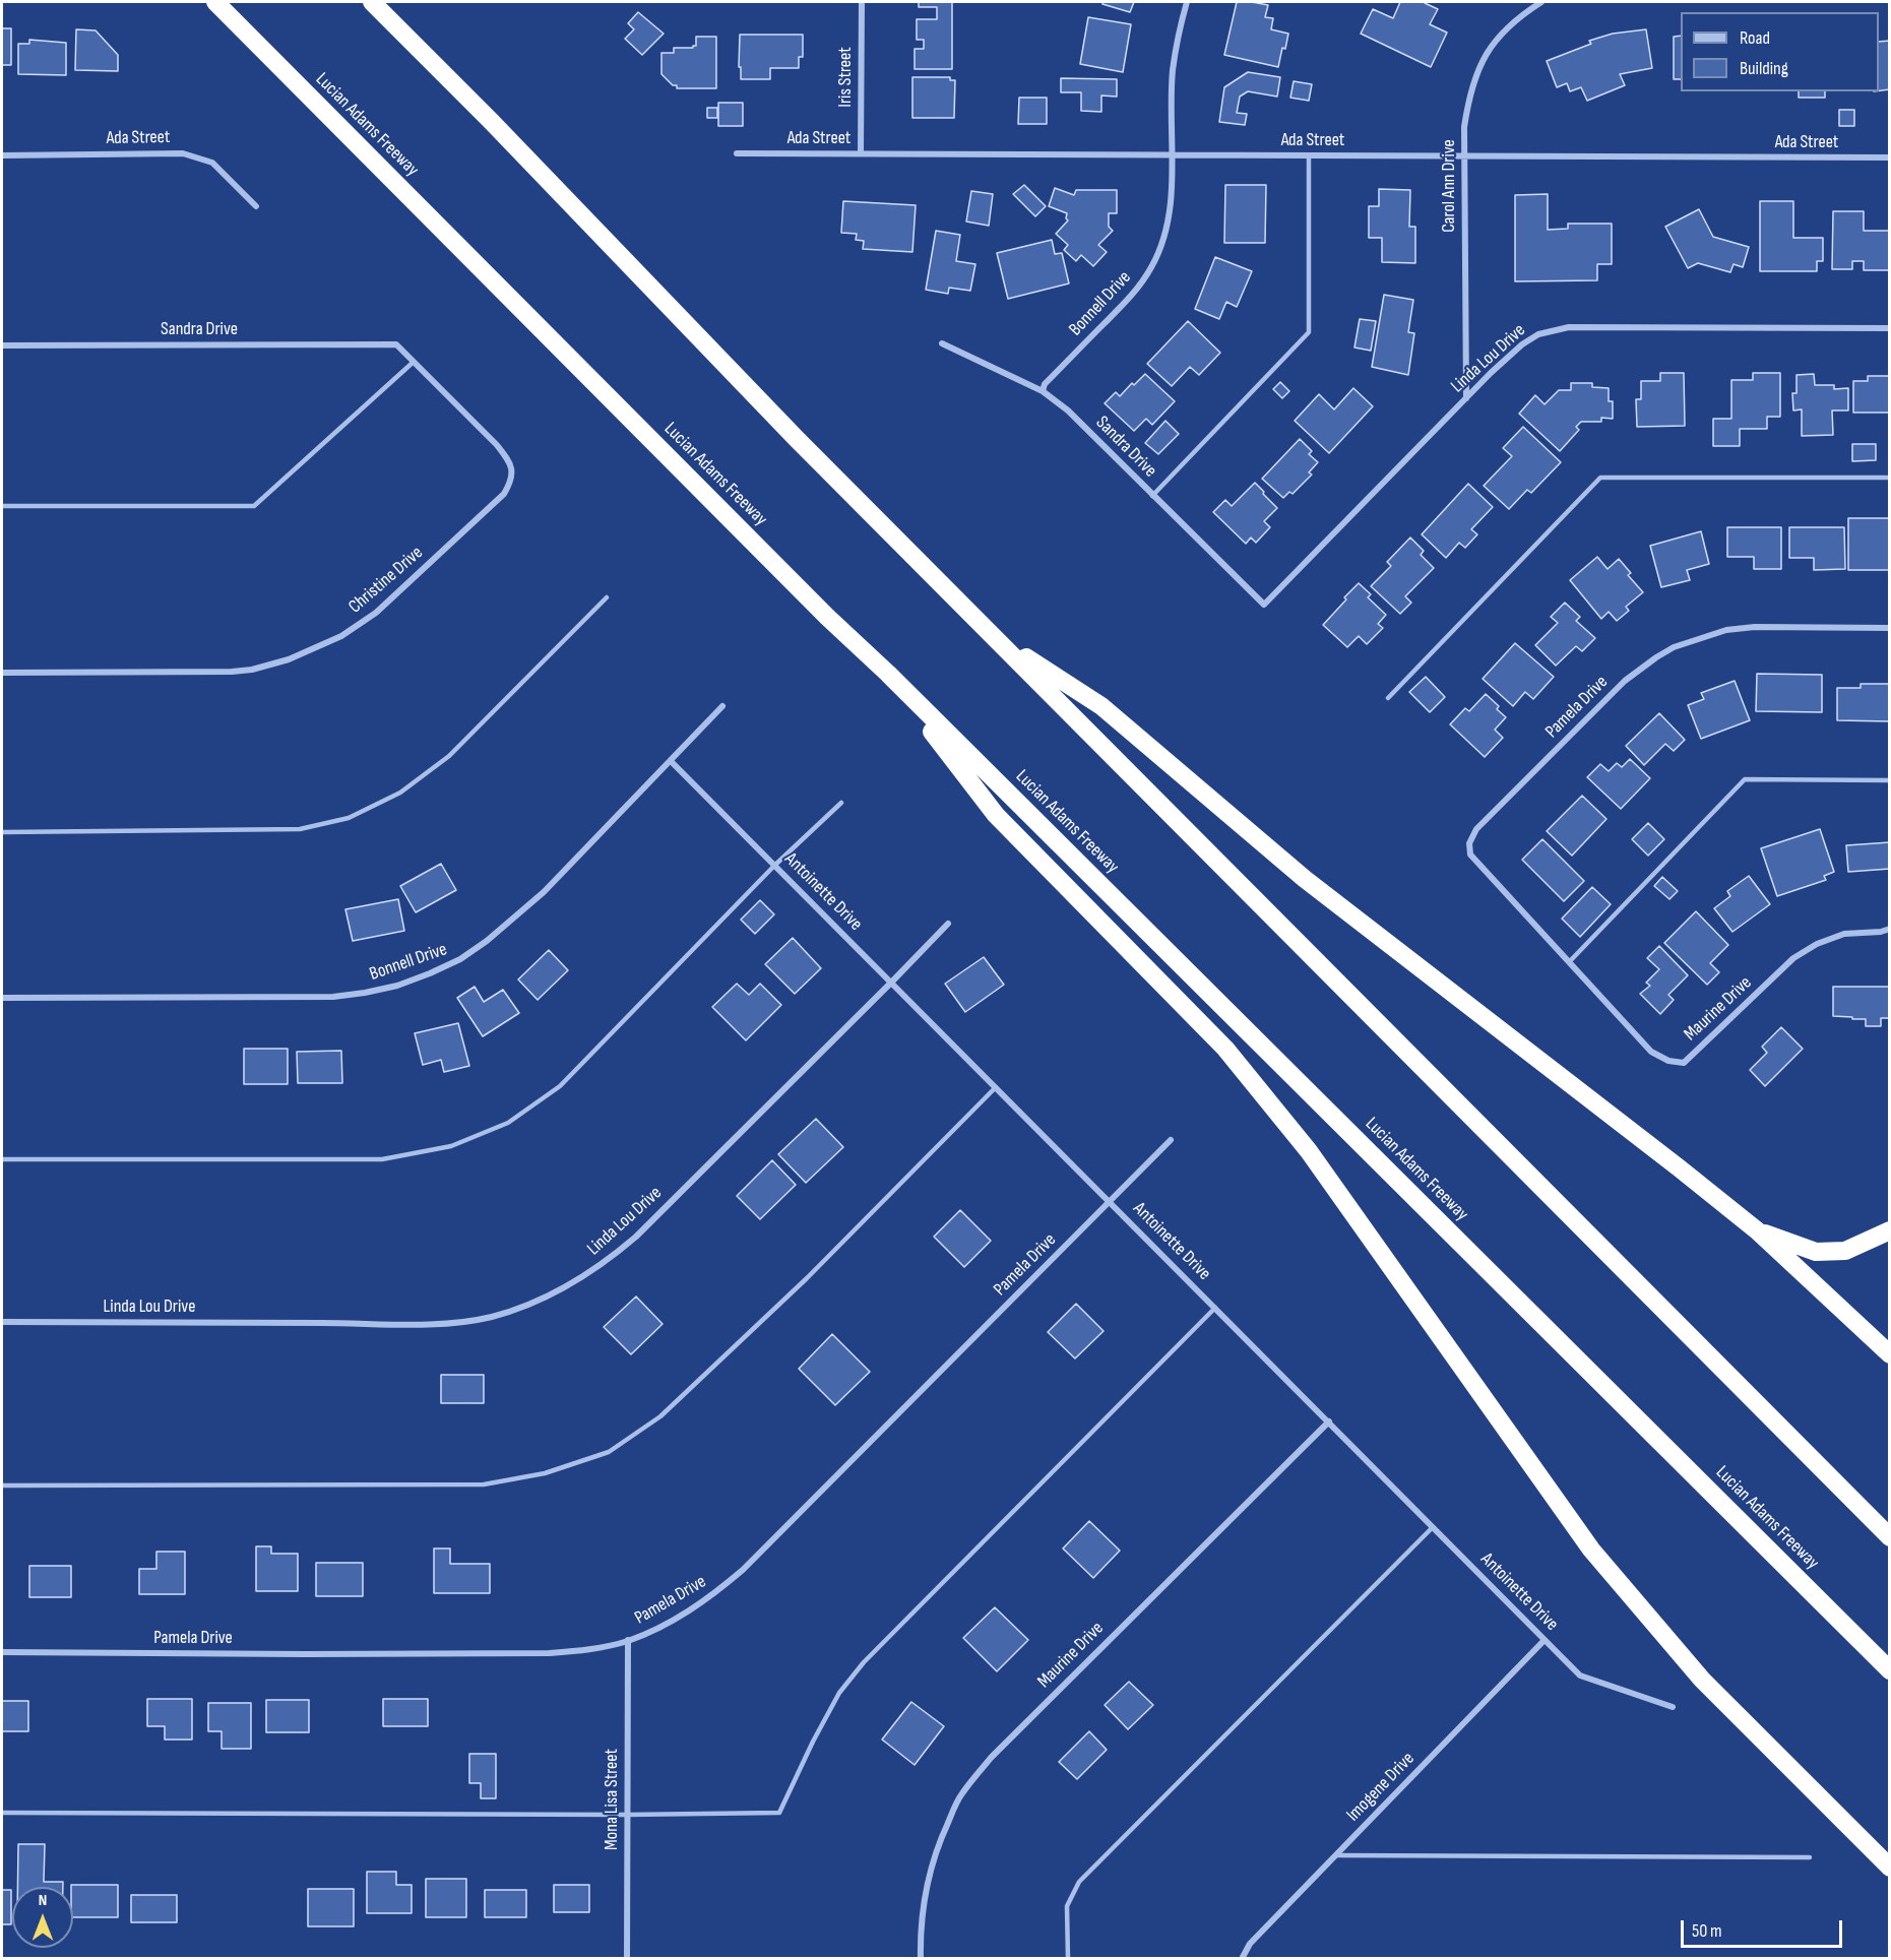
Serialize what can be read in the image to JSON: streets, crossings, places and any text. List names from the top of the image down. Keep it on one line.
{"streets":{"highway":["Lucian Adams Freeway"],"street":["Iris Street","Ada Street","Carol Ann Drive","Bonnell Drive","Sandra Drive","Linda Lou Drive","Christine Drive","Pamela Drive","Antoinette Drive","Maurine Drive","Imogene Drive","Mona Lisa Street"]},"crossings":[["Iris Street","Ada Street"],["Ada Street","Carol Ann Drive"],["Ada Street","Bonnell Drive"],["Carol Ann Drive","Linda Lou Drive"],["Bonnell Drive","Sandra Drive"],["Bonnell Drive","Antoinette Drive"],["Sandra Drive","Linda Lou Drive"],["Sandra Drive","Christine Drive"],["Linda Lou Drive","Antoinette Drive"],["Pamela Drive","Antoinette Drive"],["Pamela Drive","Maurine Drive"],["Pamela Drive","Mona Lisa Street"],["Antoinette Drive","Maurine Drive"],["Antoinette Drive","Imogene Drive"]],"legend":["Road","Building"],"scale_bar":"50 m","north":"top"}
